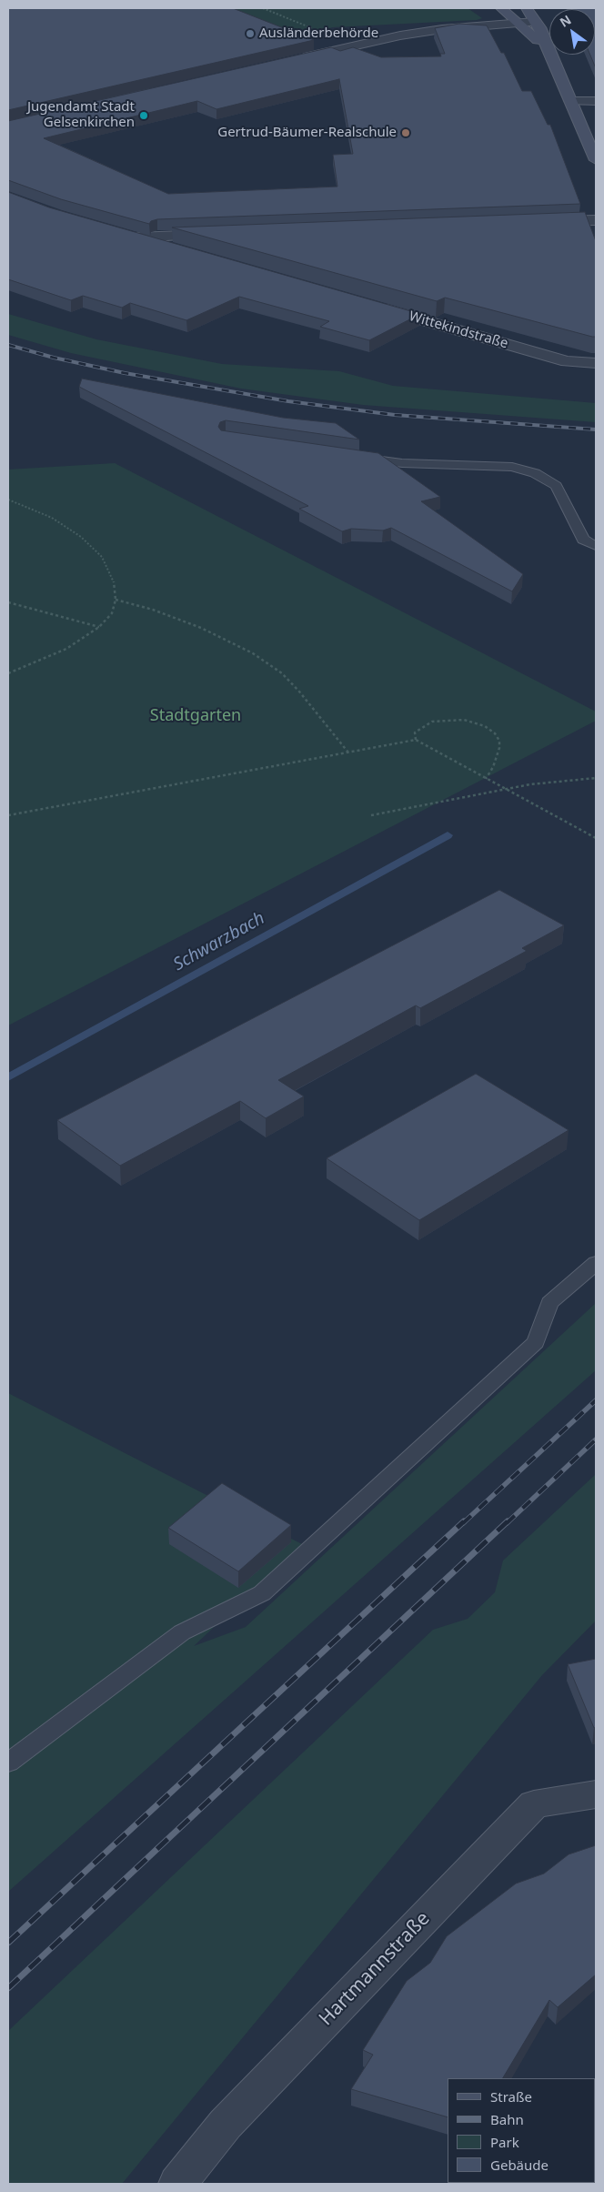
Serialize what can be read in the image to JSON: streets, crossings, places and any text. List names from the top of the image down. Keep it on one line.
{"streets":{"street":["Wittekindstraße","Hartmannstraße"]},"water":["Schwarzbach"],"parks":["Stadtgarten"],"places":["Ausländerbehörde","Jugendamt Stadt Gelsenkirchen","Gertrud-Bäumer-Realschule"],"legend":["Straße","Bahn","Park","Gebäude"],"north":"top left"}
